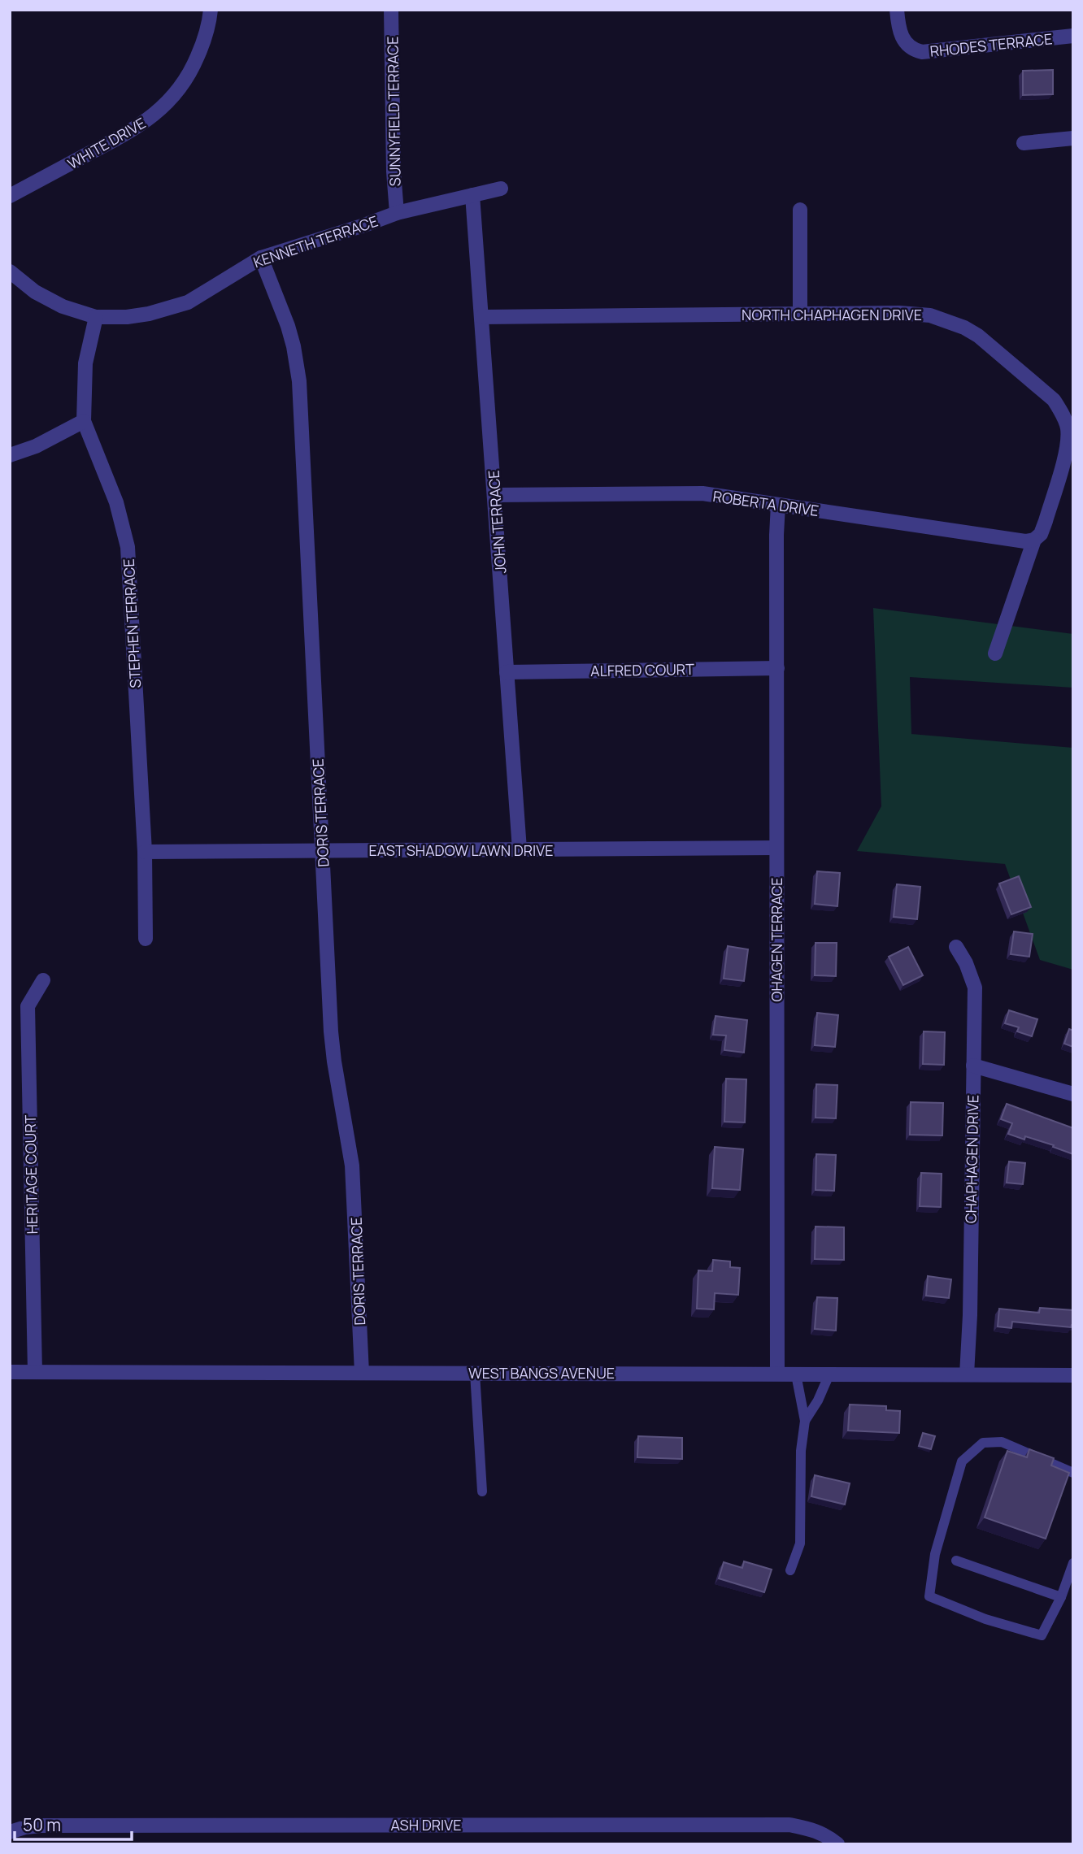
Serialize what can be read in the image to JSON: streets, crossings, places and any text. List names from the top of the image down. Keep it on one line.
{"streets":{"street":["RHODES TERRACE","SUNNYFIELD TERRACE","WHITE DRIVE","KENNETH TERRACE","NORTH CHAPHAGEN DRIVE","ROBERTA DRIVE","JOHN TERRACE","STEPHEN TERRACE","ALFRED COURT","DORIS TERRACE","EAST SHADOW LAWN DRIVE","OHAGEN TERRACE","CHAPHAGEN DRIVE","HERITAGE COURT","WEST BANGS AVENUE","ASH DRIVE"]},"crossings":[["SUNNYFIELD TERRACE","KENNETH TERRACE"],["KENNETH TERRACE","JOHN TERRACE"],["KENNETH TERRACE","STEPHEN TERRACE"],["KENNETH TERRACE","DORIS TERRACE"],["NORTH CHAPHAGEN DRIVE","ROBERTA DRIVE"],["NORTH CHAPHAGEN DRIVE","JOHN TERRACE"],["ROBERTA DRIVE","JOHN TERRACE"],["ROBERTA DRIVE","OHAGEN TERRACE"],["JOHN TERRACE","ALFRED COURT"],["JOHN TERRACE","EAST SHADOW LAWN DRIVE"],["STEPHEN TERRACE","EAST SHADOW LAWN DRIVE"],["ALFRED COURT","OHAGEN TERRACE"],["DORIS TERRACE","EAST SHADOW LAWN DRIVE"],["DORIS TERRACE","WEST BANGS AVENUE"],["EAST SHADOW LAWN DRIVE","OHAGEN TERRACE"],["OHAGEN TERRACE","WEST BANGS AVENUE"],["CHAPHAGEN DRIVE","WEST BANGS AVENUE"],["HERITAGE COURT","WEST BANGS AVENUE"]],"scale_bar":"50 m"}
